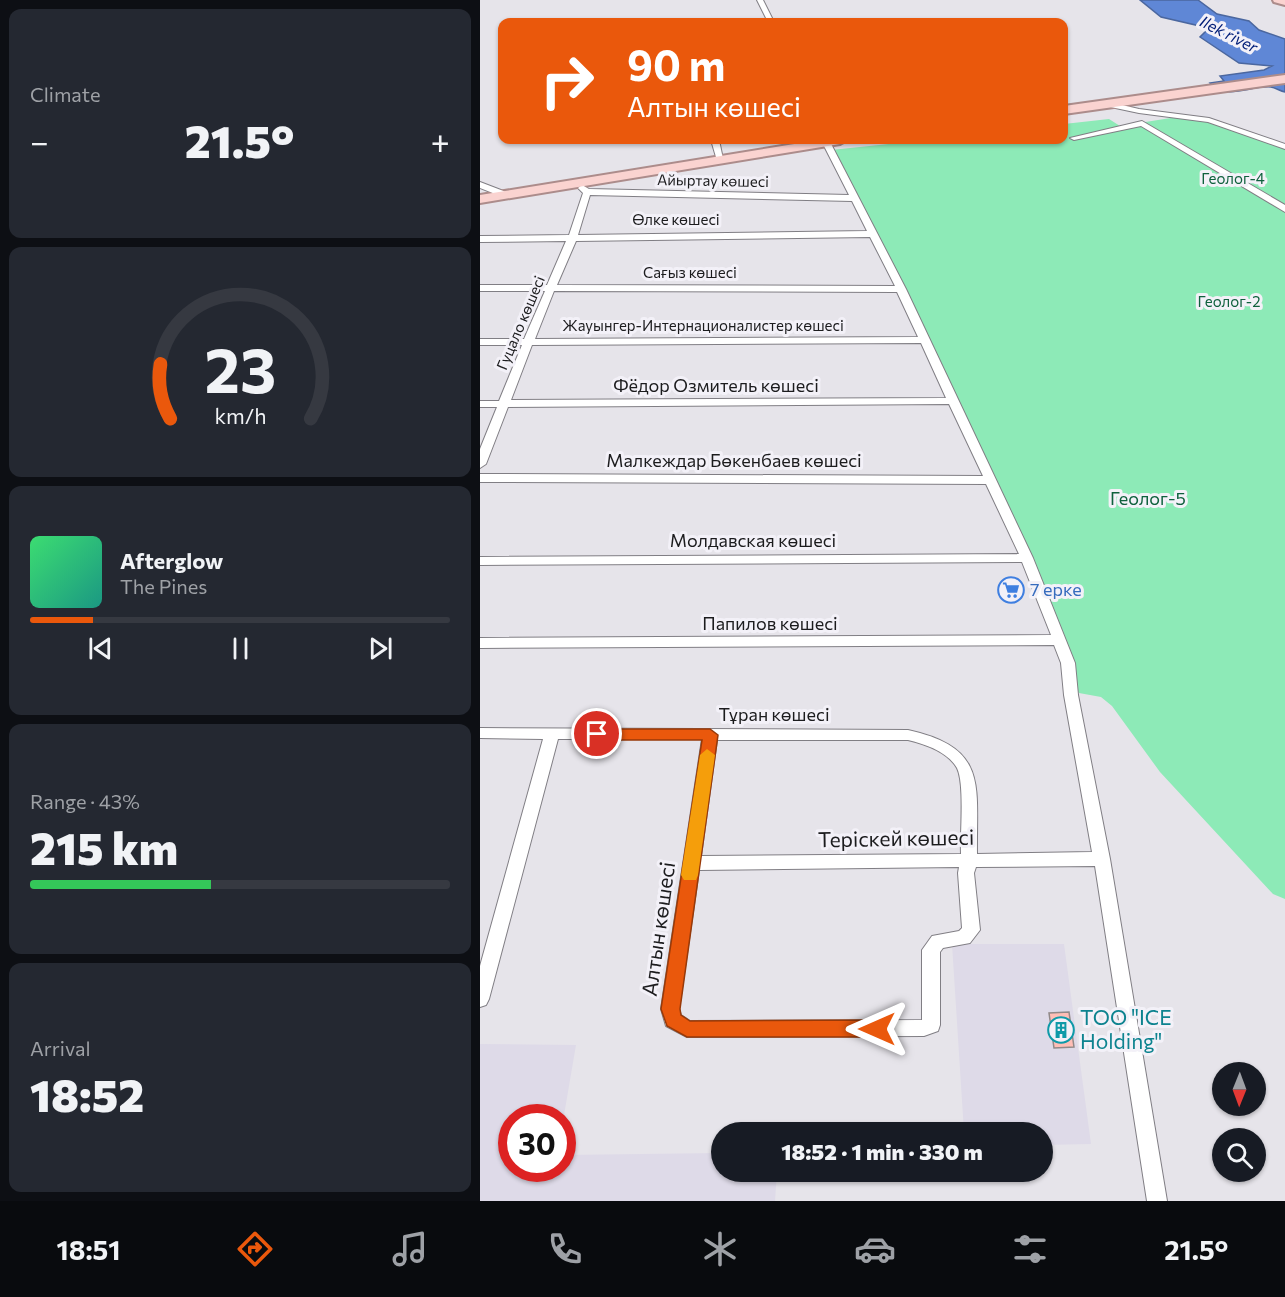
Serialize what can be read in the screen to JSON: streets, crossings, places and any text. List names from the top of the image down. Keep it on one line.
{"streets":{"street":["Айыртау көшесі","Өлке көшесі","Сағыз көшесі","Гуцало көшесі","Жауынгер-Интернационалистер көшесі","Фёдор Озмитель көшесі","Малкеждар Бөкенбаев көшесі","Молдавская көшесі","Папилов көшесі","Тұран көшесі","Теріскей көшесі","Алтын көшесі"]},"crossings":[["Айыртау көшесі","Гуцало көшесі"],["Өлке көшесі","Гуцало көшесі"],["Сағыз көшесі","Гуцало көшесі"],["Гуцало көшесі","Жауынгер-Интернационалистер көшесі"],["Гуцало көшесі","Фёдор Озмитель көшесі"],["Тұран көшесі","Теріскей көшесі"],["Тұран көшесі","Алтын көшесі"],["Теріскей көшесі","Алтын көшесі"]],"water":["Ilek river"],"parks":["Геолог-4","Геолог-2","Геолог-5"],"places":{"supermarket":["7 ерке"],"building":["ТОО \"ICE Holding\""]},"north":"bottom","page":{"tile":["Climate",["Range · 43%","215 km"],["Arrival","18:52"]],"turn":["90 m","Алтын көшесі"],"heat":["−","21.5°","+"],"song":["Afterglow","The Pines"],"limit":"30","trip":"18:52 · 1 min · 330 m","tabs":["18:51","21.5°"],"gauge":["23","km/h"]}}
